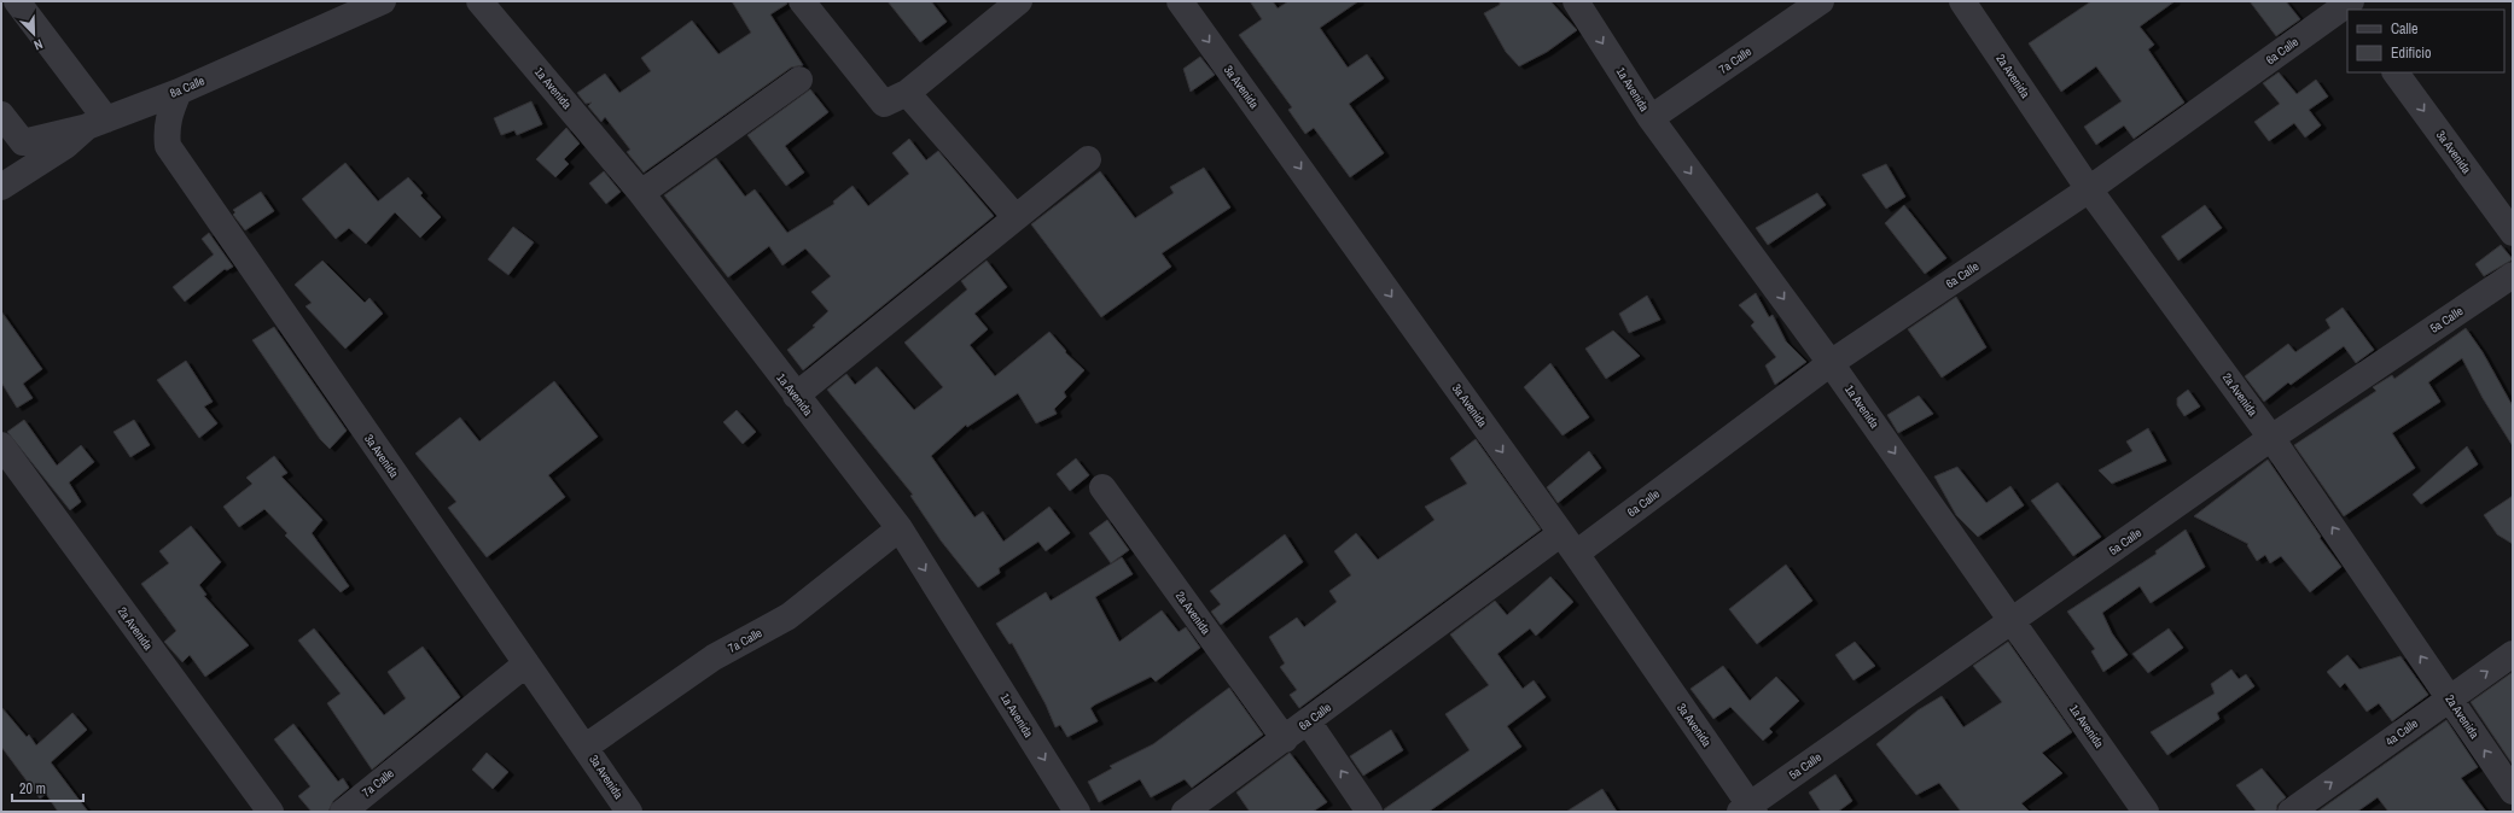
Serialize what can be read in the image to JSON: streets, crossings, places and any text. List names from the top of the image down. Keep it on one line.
{"streets":{"street":["6a Calle","7a Calle","2a Avenida","8a Calle","3a Avenida","1a Avenida","5a Calle","4a Calle"]},"crossings":[["6a Calle","2a Avenida"],["6a Calle","3a Avenida"],["6a Calle","1a Avenida"],["7a Calle","3a Avenida"],["7a Calle","1a Avenida"],["2a Avenida","5a Calle"],["2a Avenida","4a Calle"],["8a Calle","3a Avenida"],["3a Avenida","5a Calle"],["1a Avenida","5a Calle"]],"one_way":["3a Avenida","1a Avenida","4a Calle"],"legend":["Calle","Edificio"],"scale_bar":"20 m","north":"bottom right"}
